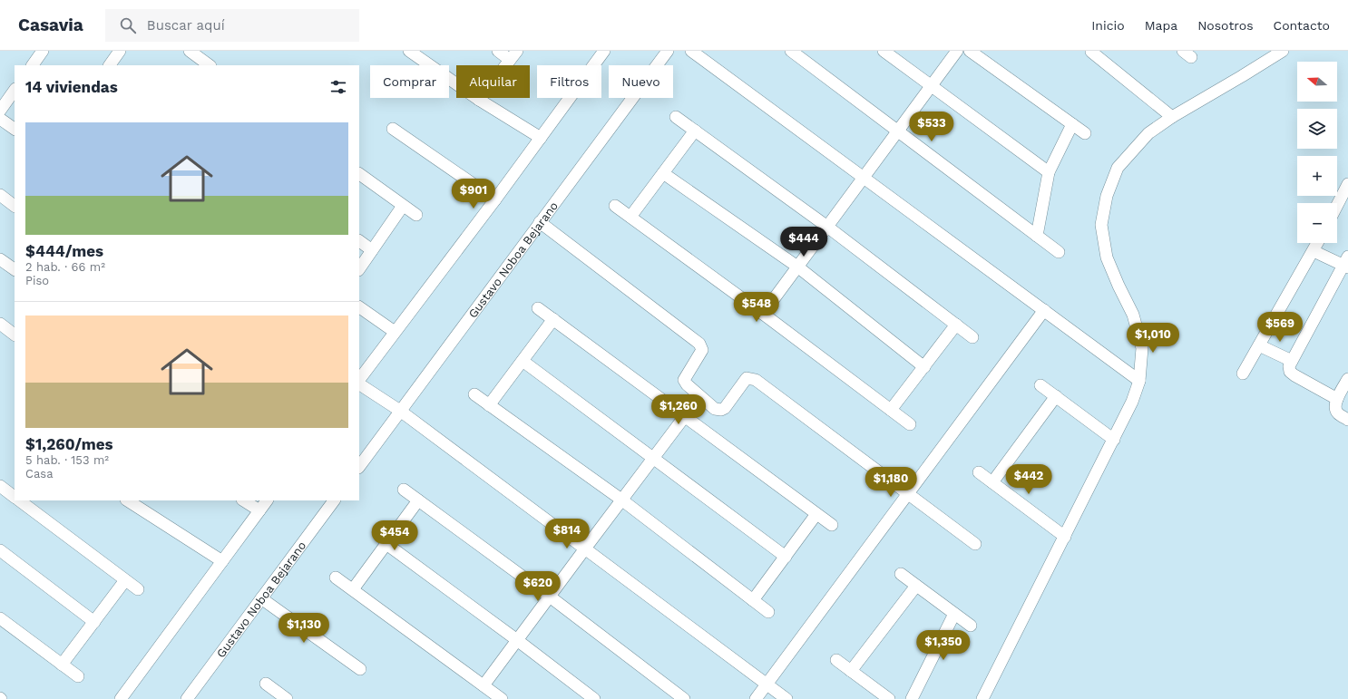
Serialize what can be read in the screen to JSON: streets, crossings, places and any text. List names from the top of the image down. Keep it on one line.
{"streets":{"street":["Gustavo Noboa Bejarano"]},"north":"left","page":{"header":"Casavia","search":"Buscar aquí","nav":["Inicio","Mapa","Nosotros","Contacto"],"map_buttons":["+","−"],"chip":["Comprar","Alquilar","Filtros","Nuevo"],"heading":"14 viviendas","list":[{"name":"$444/mes","note":"2 hab. · 66 m² · Piso"},{"name":"$1,260/mes","note":"5 hab. · 153 m² · Casa"}],"price":["$533","$901","$444","$548","$569","$1,010","$1,260","$442","$1,180","$814","$454","$620","$1,130","$1,350"]}}
